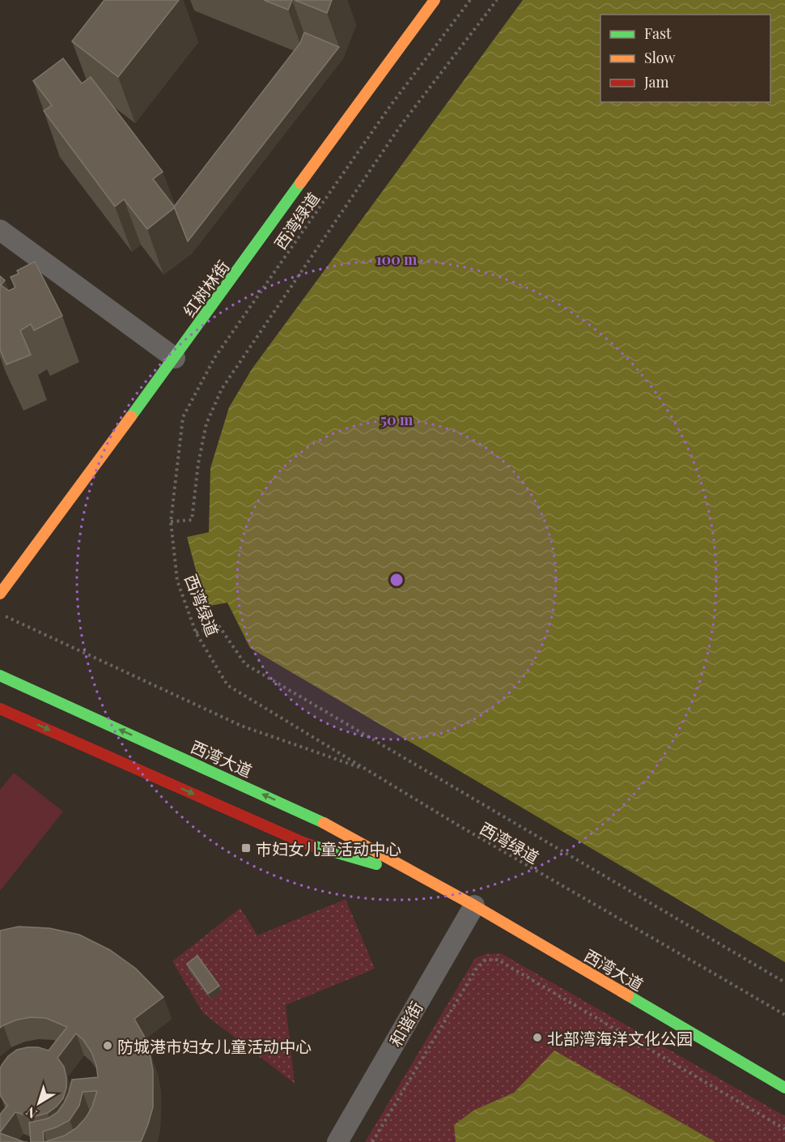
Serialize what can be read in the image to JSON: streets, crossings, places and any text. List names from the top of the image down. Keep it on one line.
{"streets":{"main road":["红树林街","西湾大道"],"street":["和谐街"],"path":["西湾绿道"]},"crossings":[["西湾大道","和谐街"]],"places":{"transit":["巿妇女儿童活动中心"],"other":["北部湾海洋文化公园","防城港市妇女儿童活动中心"]},"legend":["Fast","Slow","Jam"],"north":"bottom left","rings":["100 m","50 m"]}
